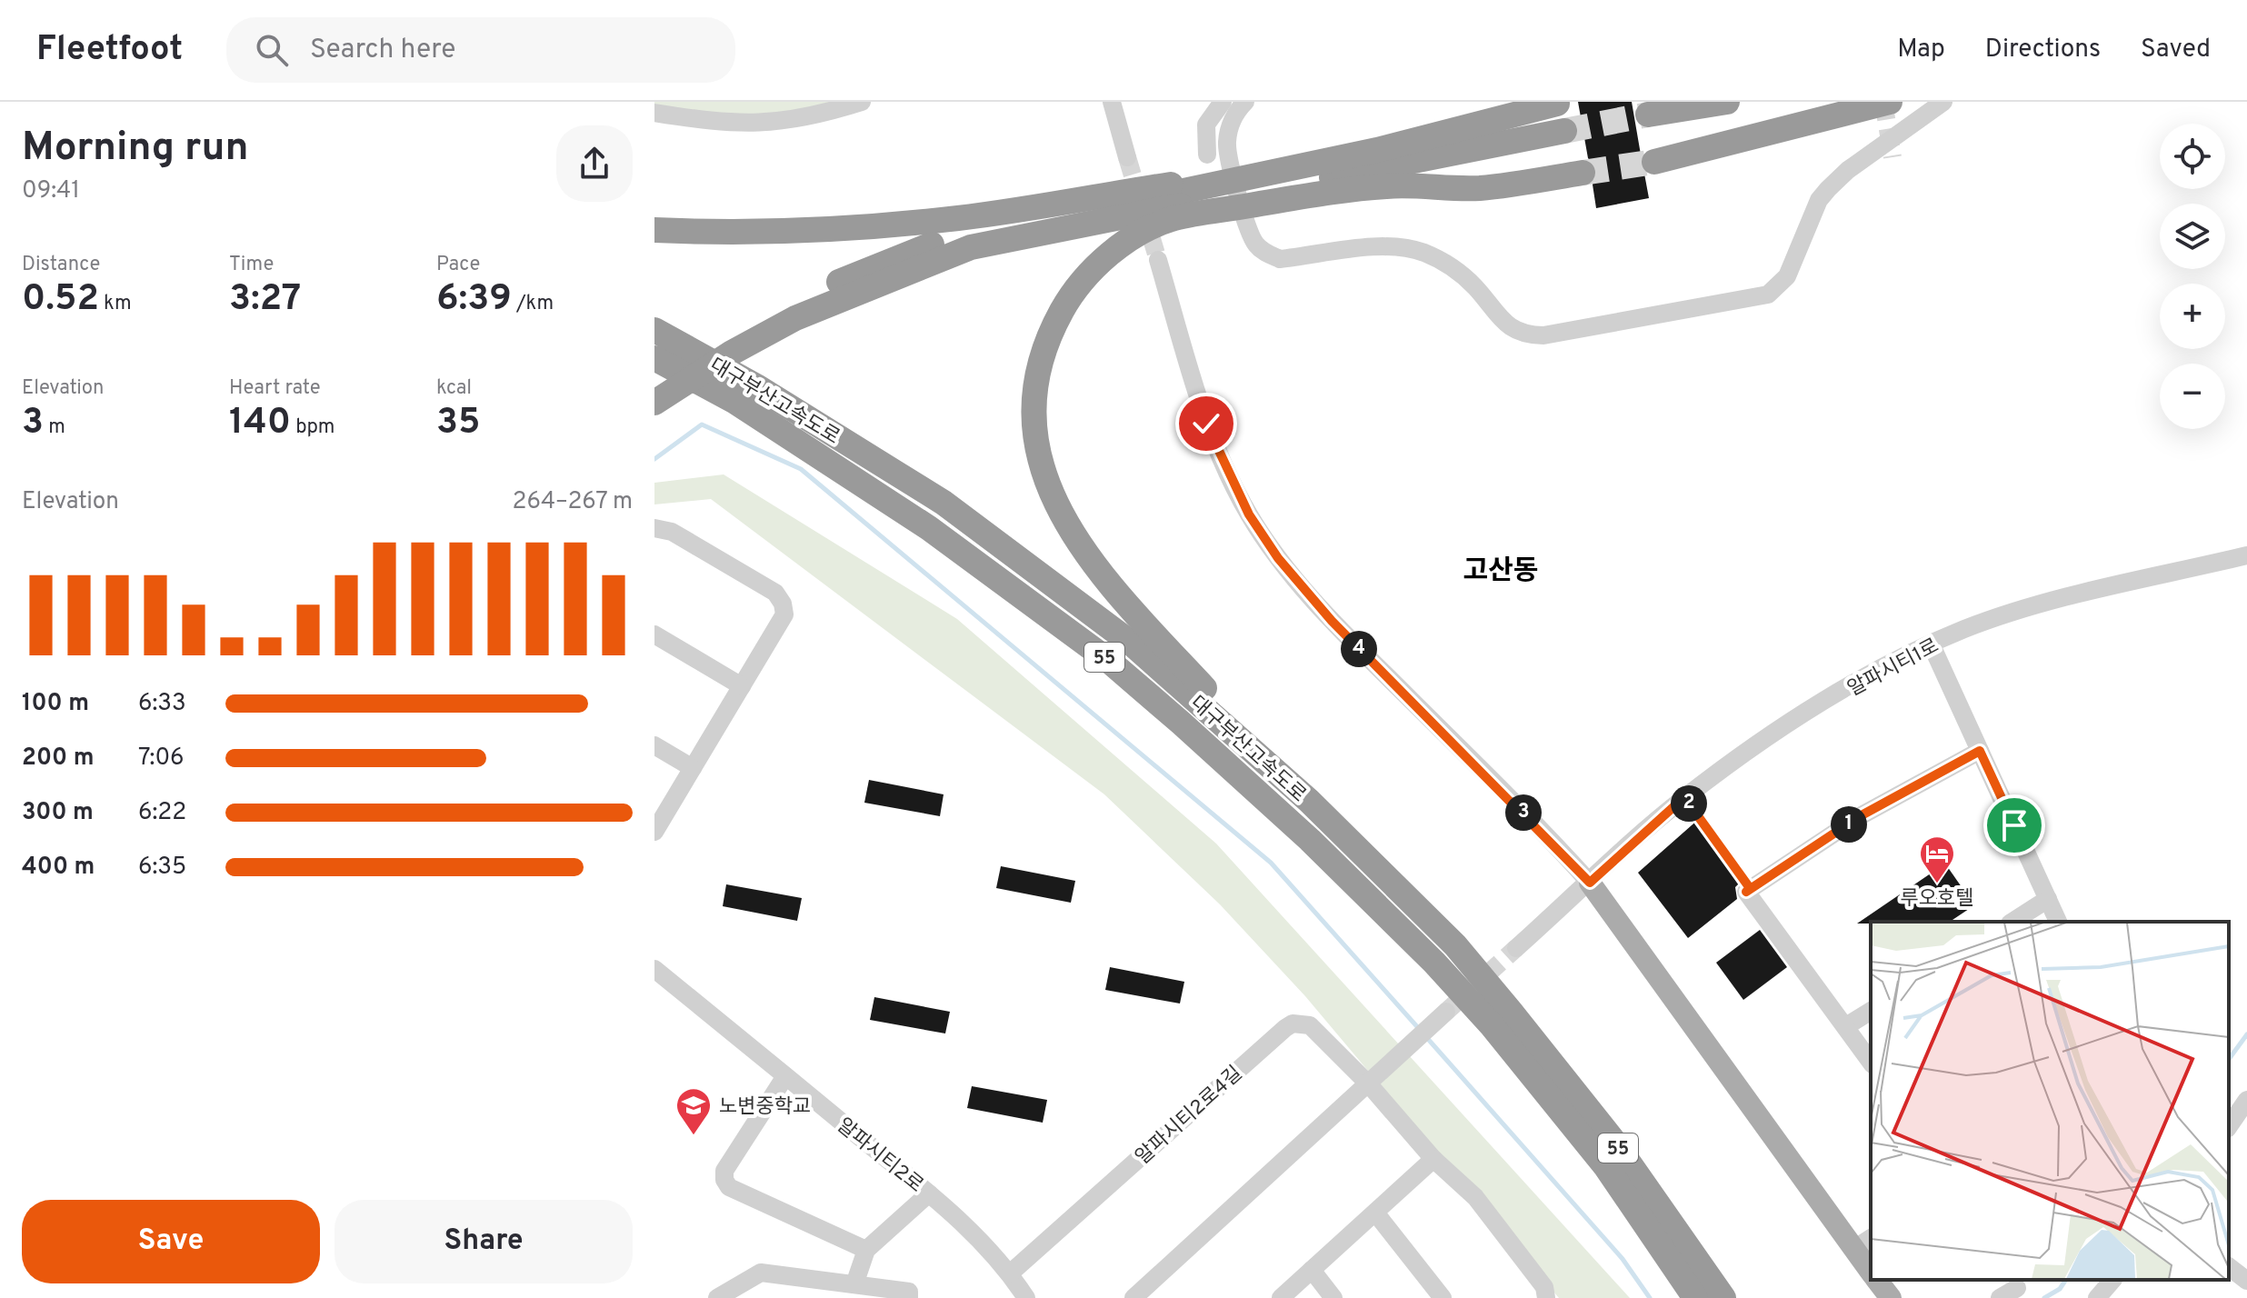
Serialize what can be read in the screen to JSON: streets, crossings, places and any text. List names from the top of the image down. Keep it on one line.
{"streets":{"highway":["대구부산고속도로","55"],"street":["알파시티1로","알파시티2로4길","알파시티2로"]},"crossings":[["알파시티2로4길","알파시티2로"]],"districts":["고산동"],"places":{"hotel":["루오호텔"],"school or university":["노변중학교"]},"page":{"header":"Fleetfoot","search":"Search here","nav":["Map","Directions","Saved"],"heading":["Morning run","09:41"],"map_buttons":["+","−"],"stats":[["Distance","0.52 km"],["Time","3:27"],["Pace","6:39 /km"],["Elevation","3 m"],["Heart rate","140 bpm"],["kcal","35"]],"chart":["Elevation","264–267 m"],"pins":["4","2","3","1"],"list":[{"name":"100 m","note":"6:33"},{"name":"200 m","note":"7:06"},{"name":"300 m","note":"6:22"},{"name":"400 m","note":"6:35"}],"buttons":["Save","Share"]}}
